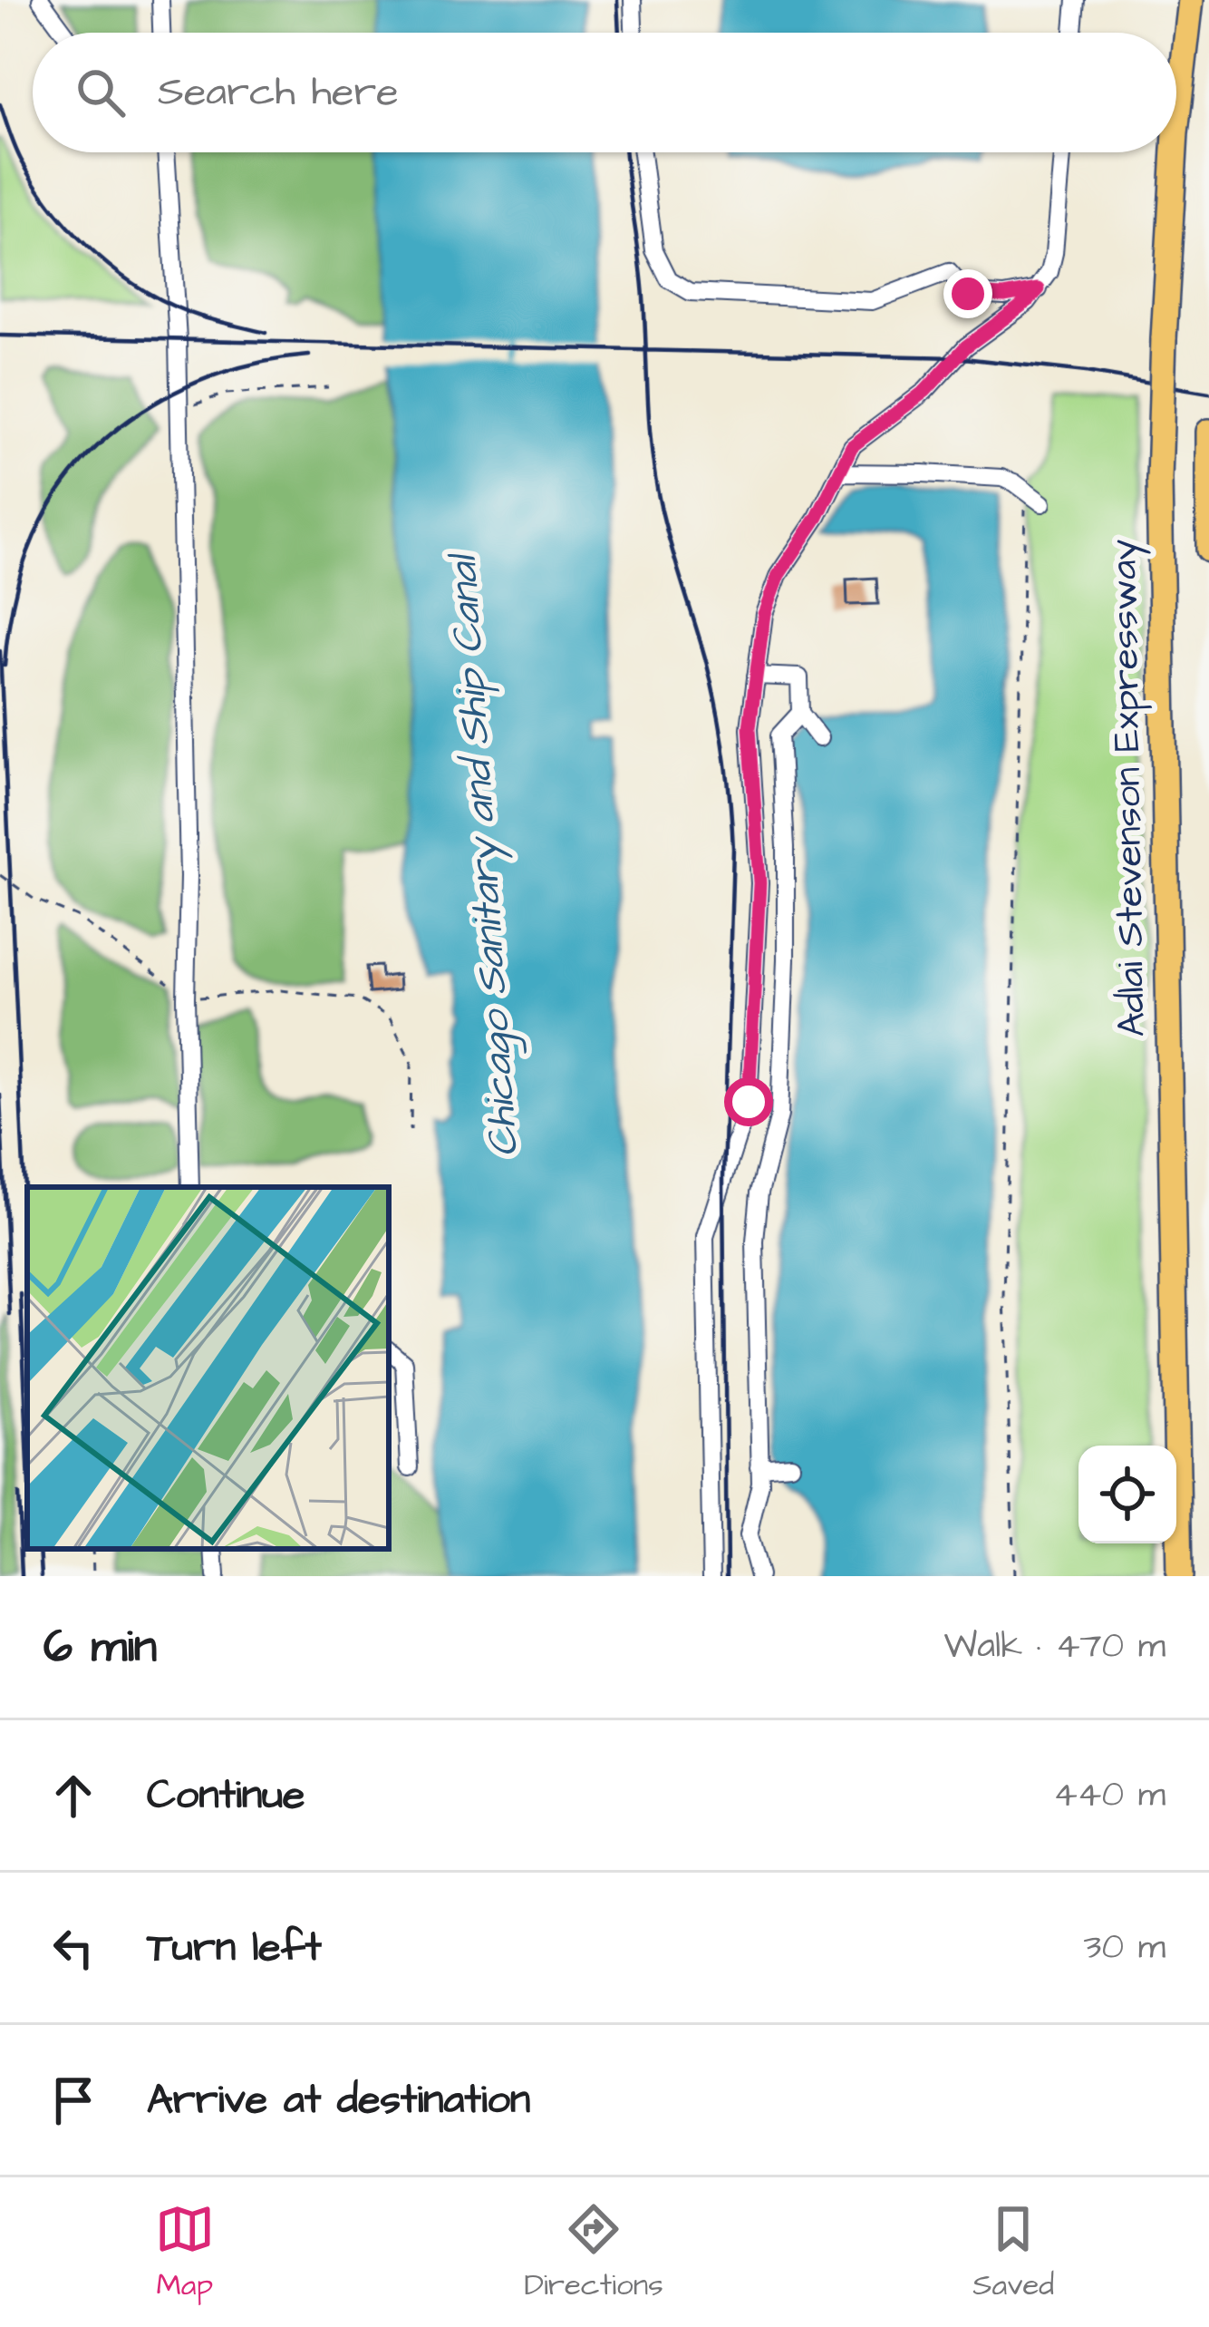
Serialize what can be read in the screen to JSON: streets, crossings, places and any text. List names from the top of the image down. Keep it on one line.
{"streets":{"highway":["Adlai Stevenson Expressway"]},"water":["Chicago Sanitary and Ship Canal"],"page":{"search":"Search here","heading":["6 min","Walk · 470 m"],"list":[["Continue","440 m"],["Turn left","30 m"],"Arrive at destination"],"nav":["Map","Directions","Saved"]}}
